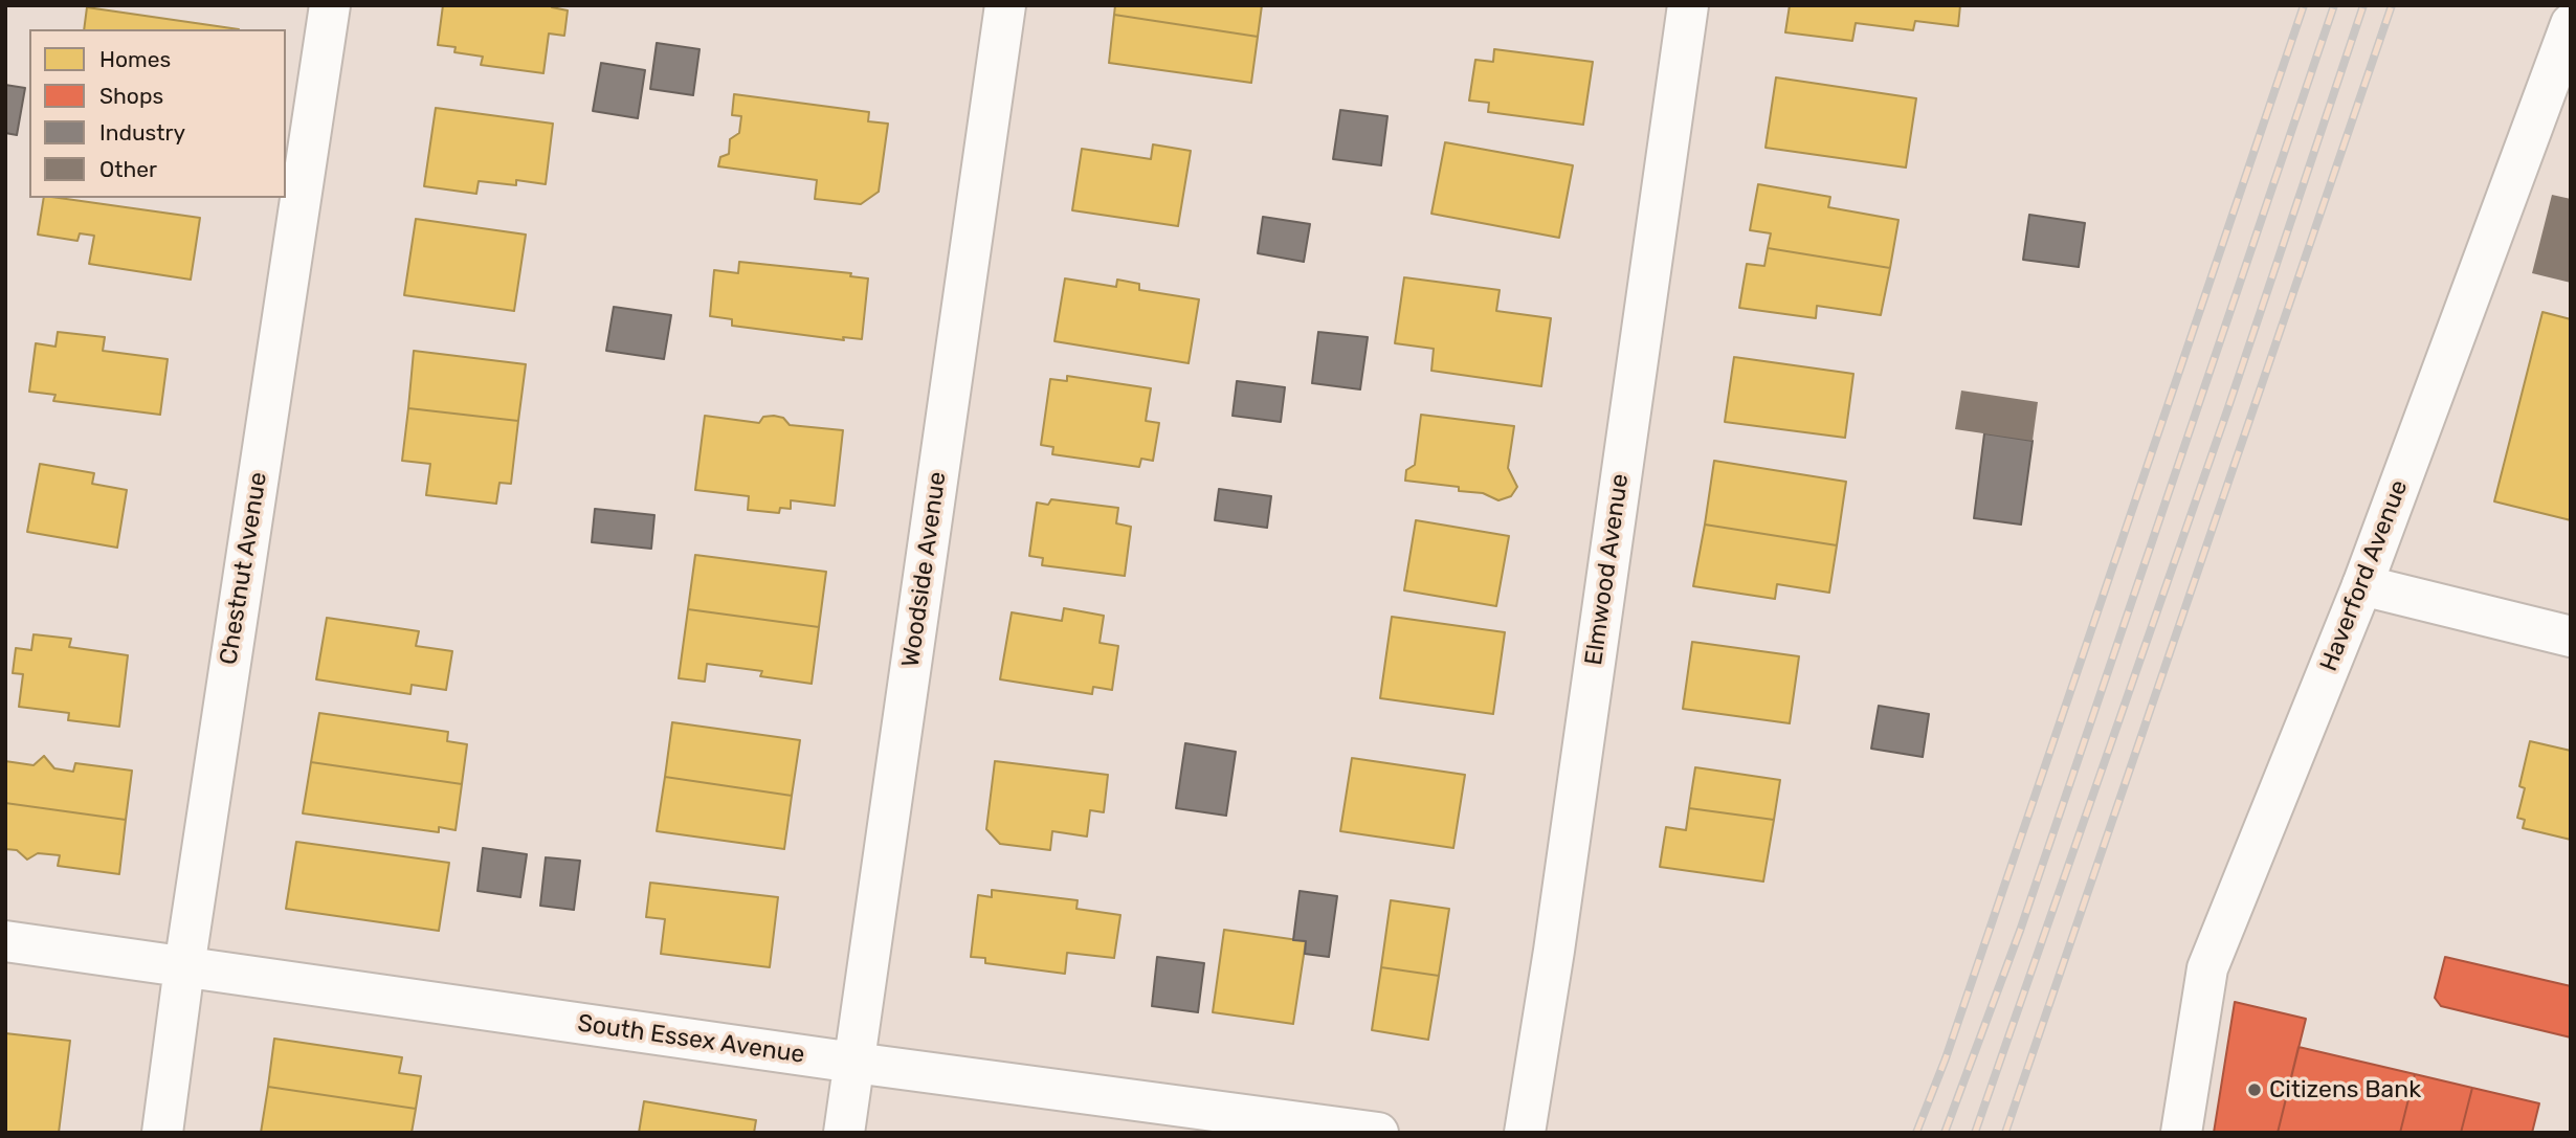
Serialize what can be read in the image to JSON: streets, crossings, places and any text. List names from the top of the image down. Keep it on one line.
{"streets":{"street":["Chestnut Avenue","Woodside Avenue","Elmwood Avenue","Haverford Avenue","South Essex Avenue"]},"crossings":[["Chestnut Avenue","South Essex Avenue"],["Woodside Avenue","South Essex Avenue"]],"places":["Citizens Bank"],"legend":["Homes","Shops","Industry","Other"]}
